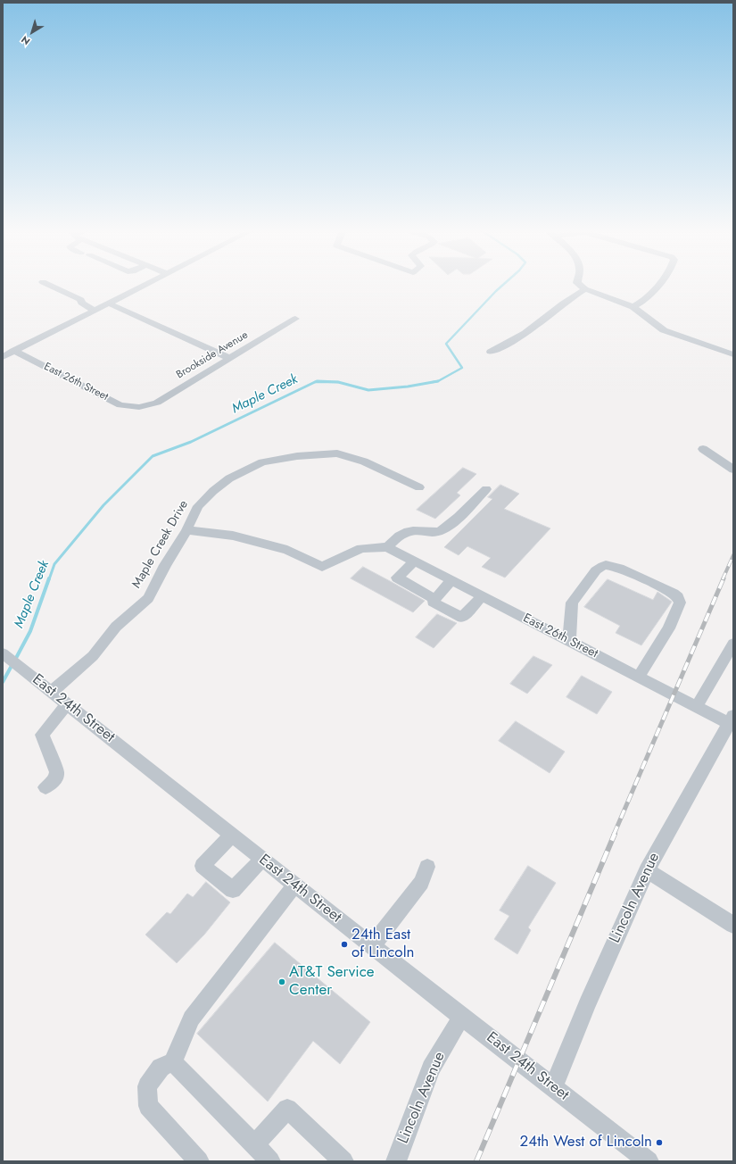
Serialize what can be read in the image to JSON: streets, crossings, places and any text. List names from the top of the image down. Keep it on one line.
{"streets":{"street":["Brookside Avenue","East 26th Street","Maple Creek Drive","East 24th Street","Lincoln Avenue"]},"crossings":[["Brookside Avenue","East 26th Street"],["East 26th Street","Lincoln Avenue"],["Maple Creek Drive","East 24th Street"],["East 24th Street","Lincoln Avenue"]],"water":["Maple Creek"],"places":["24th East of Lincoln","AT&T Service Center","24th West of Lincoln"],"north":"bottom left"}
